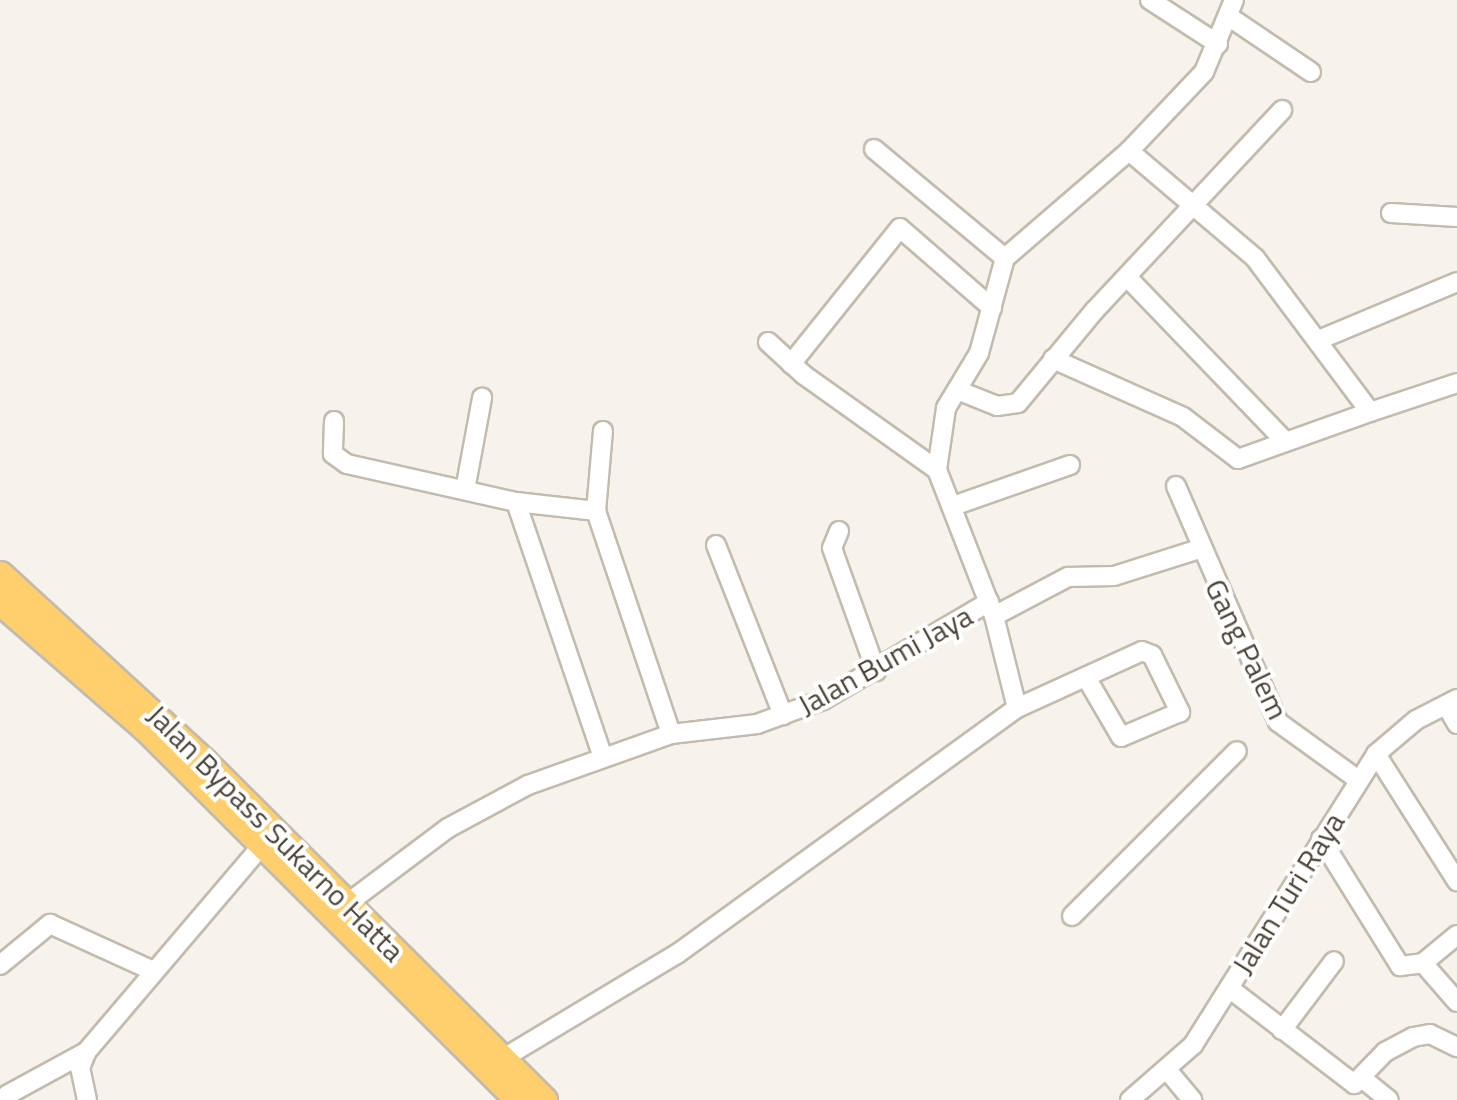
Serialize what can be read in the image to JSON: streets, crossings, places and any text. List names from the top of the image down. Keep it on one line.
{"streets":{"highway":["Jalan Bypass Sukarno Hatta"],"street":["Gang Palem","Jalan Bumi Jaya","Jalan Turi Raya"]},"crossings":[["Gang Palem","Jalan Bumi Jaya"],["Gang Palem","Jalan Turi Raya"],["Jalan Bumi Jaya","Jalan Bypass Sukarno Hatta"]]}
